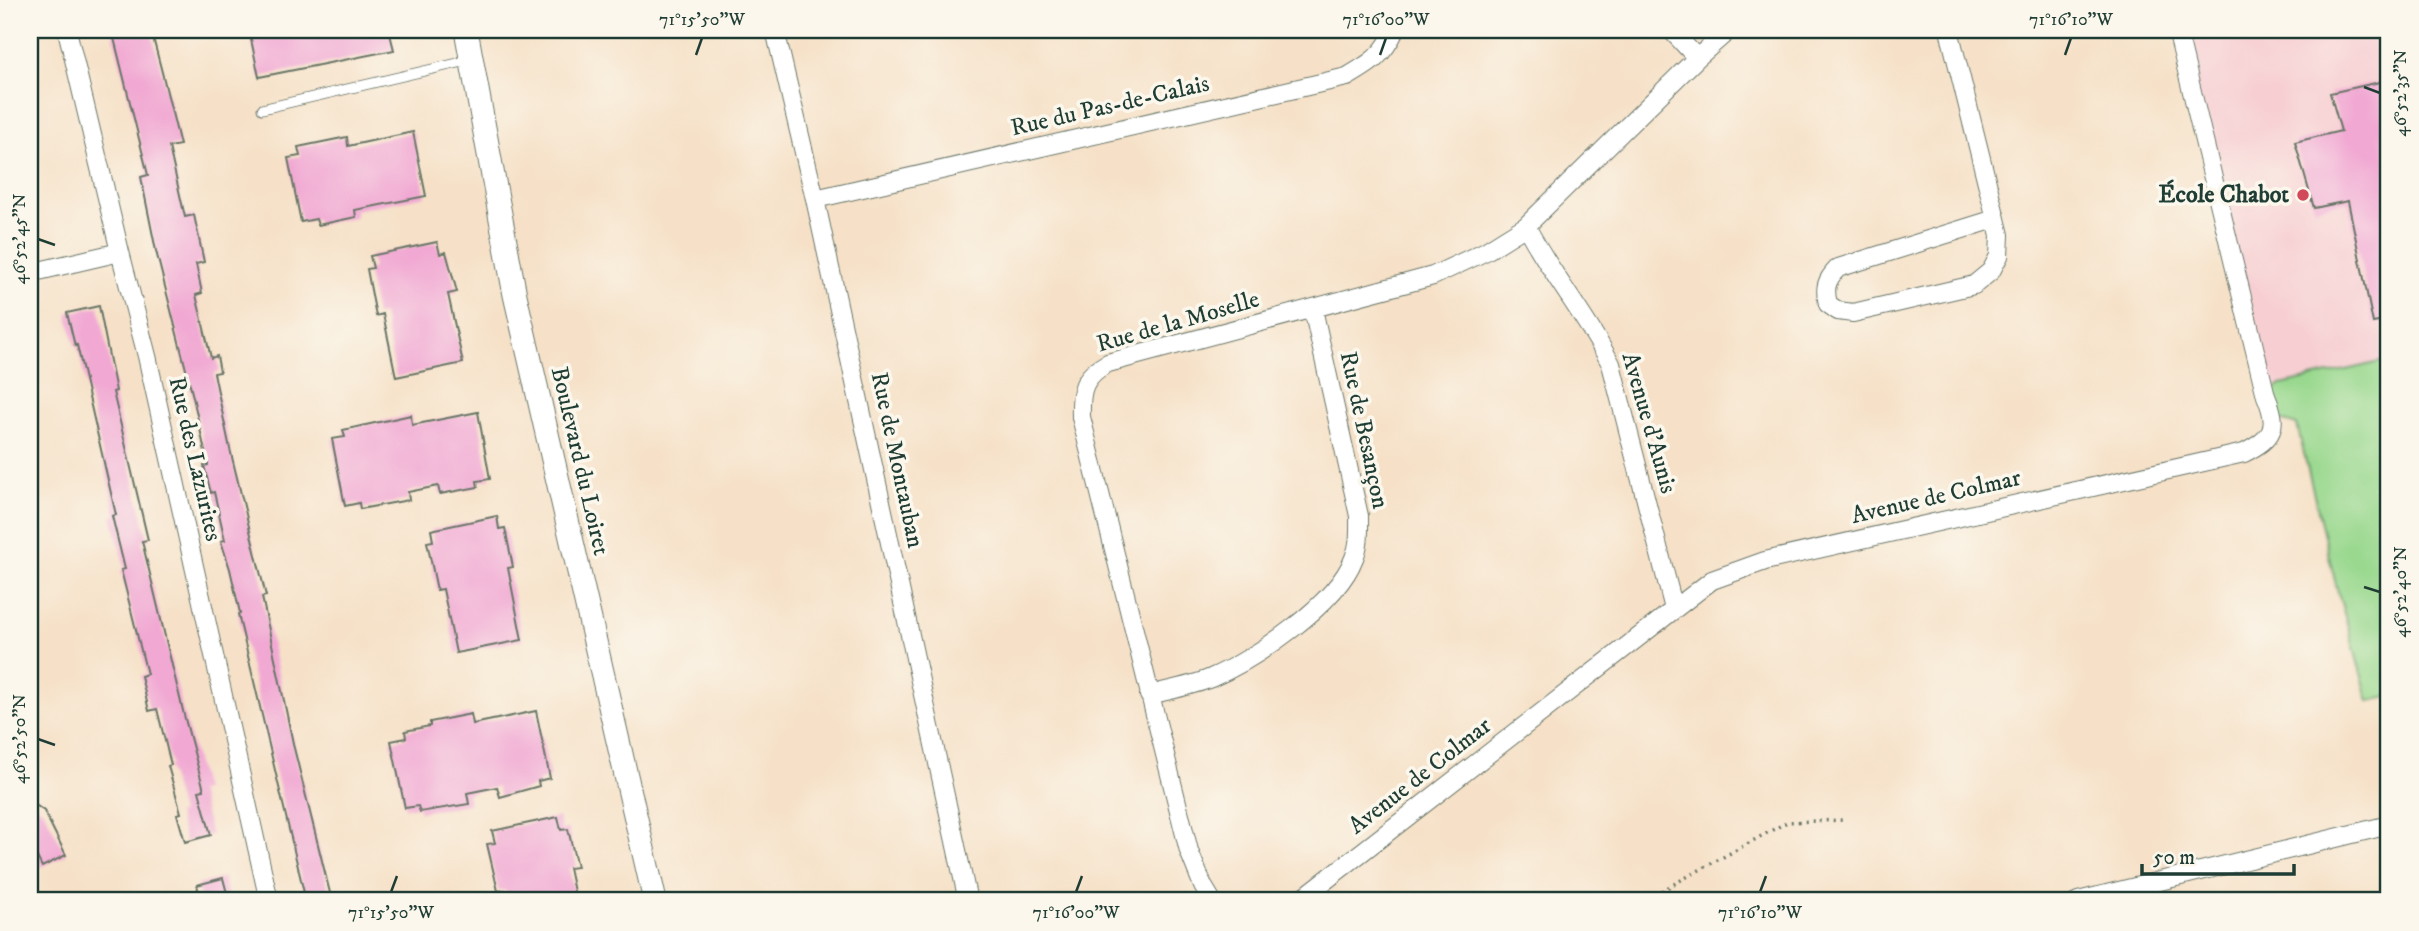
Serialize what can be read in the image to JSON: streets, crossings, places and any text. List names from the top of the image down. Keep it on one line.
{"streets":{"street":["Rue du Pas-de-Calais","Rue de la Moselle","Avenue d'Aunis","Rue de Besançon","Rue des Lazurites","Rue de Montauban","Boulevard du Loiret","Avenue de Colmar"]},"crossings":[["Rue du Pas-de-Calais","Rue de Montauban"],["Rue de la Moselle","Avenue d'Aunis"],["Rue de la Moselle","Rue de Besançon"],["Avenue d'Aunis","Avenue de Colmar"]],"places":["École Chabot"],"scale_bar":"50 m","coordinates":["71°15'50\"W","71°16'00\"W","71°16'10\"W","46°52'35\"N","46°52'45\"N","46°52'40\"N","46°52'50\"N"]}
